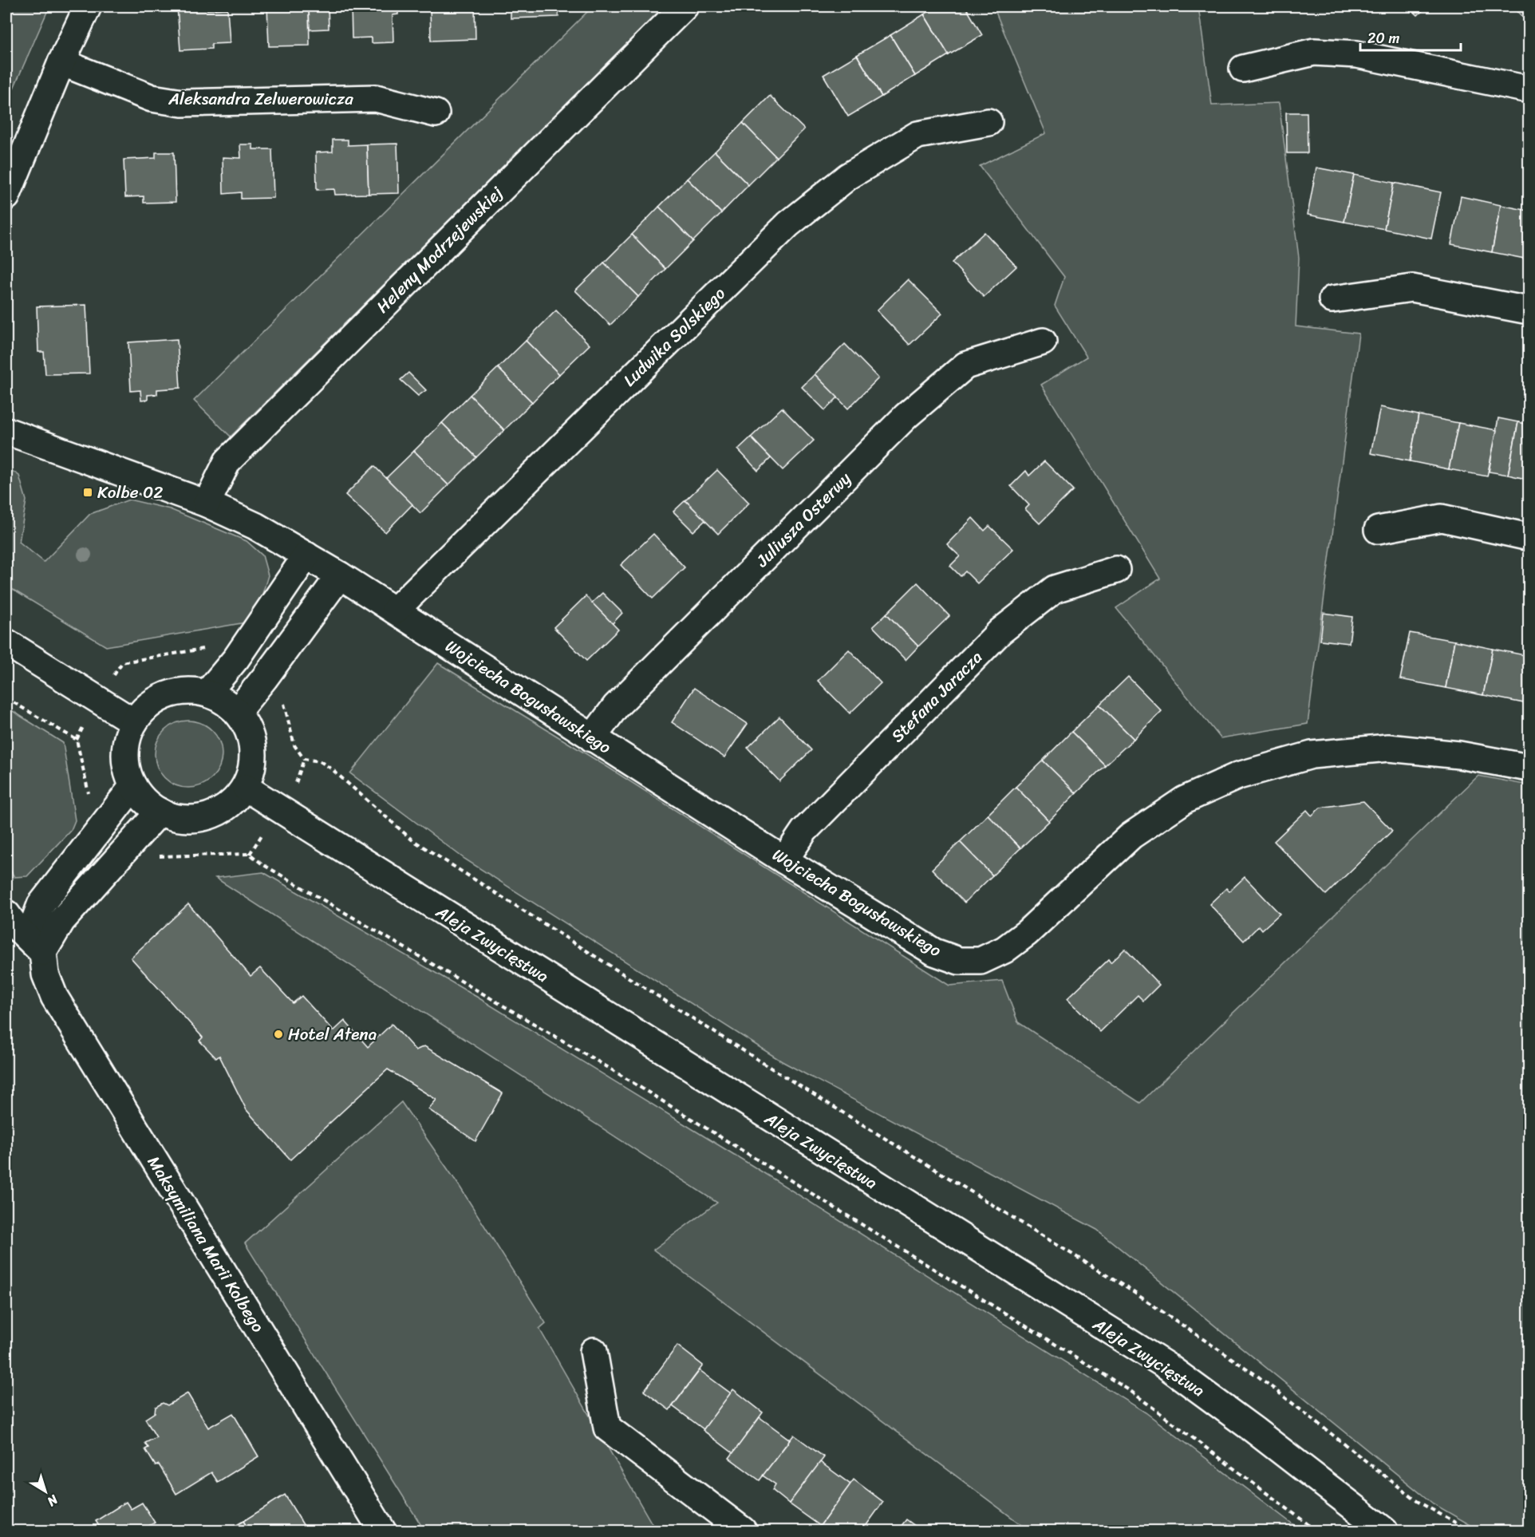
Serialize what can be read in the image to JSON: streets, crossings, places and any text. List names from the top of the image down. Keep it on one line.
{"streets":{"street":["Aleksandra Zelwerowicza","Heleny Modrzejewskiej","Ludwika Solskiego","Juliusza Osterwy","Wojciecha Bogusławskiego","Stefana Jaracza","Aleja Zwycięstwa","Maksymiliana Marii Kolbego"]},"crossings":[["Heleny Modrzejewskiej","Wojciecha Bogusławskiego"],["Ludwika Solskiego","Wojciecha Bogusławskiego"],["Juliusza Osterwy","Wojciecha Bogusławskiego"],["Wojciecha Bogusławskiego","Stefana Jaracza"],["Aleja Zwycięstwa","Maksymiliana Marii Kolbego"]],"places":{"transit":["Kolbe 02"],"other":["Hotel Atena"]},"scale_bar":"20 m","north":"bottom right"}
